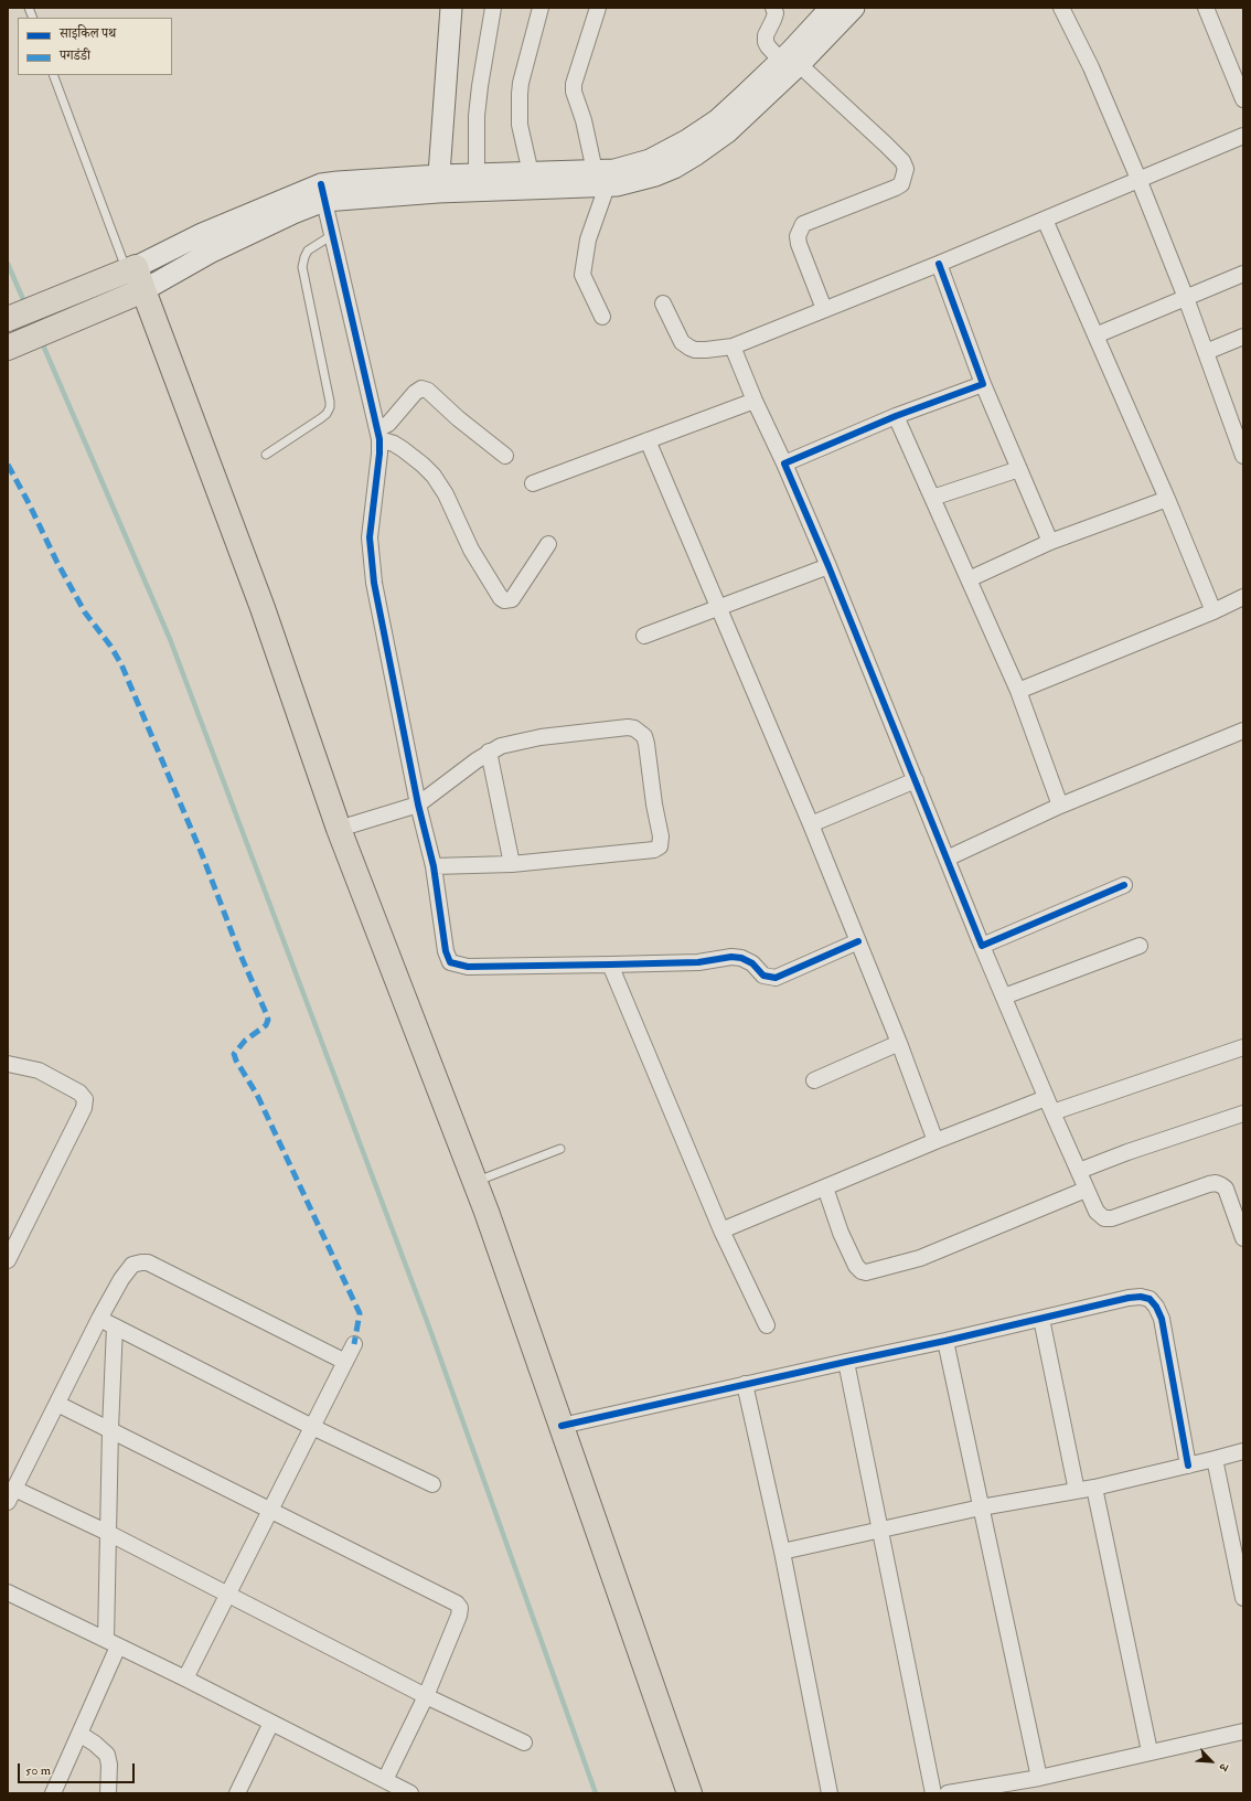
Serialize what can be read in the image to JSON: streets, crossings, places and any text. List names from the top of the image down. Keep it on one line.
{"legend":["साइकिल पथ","पगडंडी"],"scale_bar":"50 m","north":"bottom right"}
